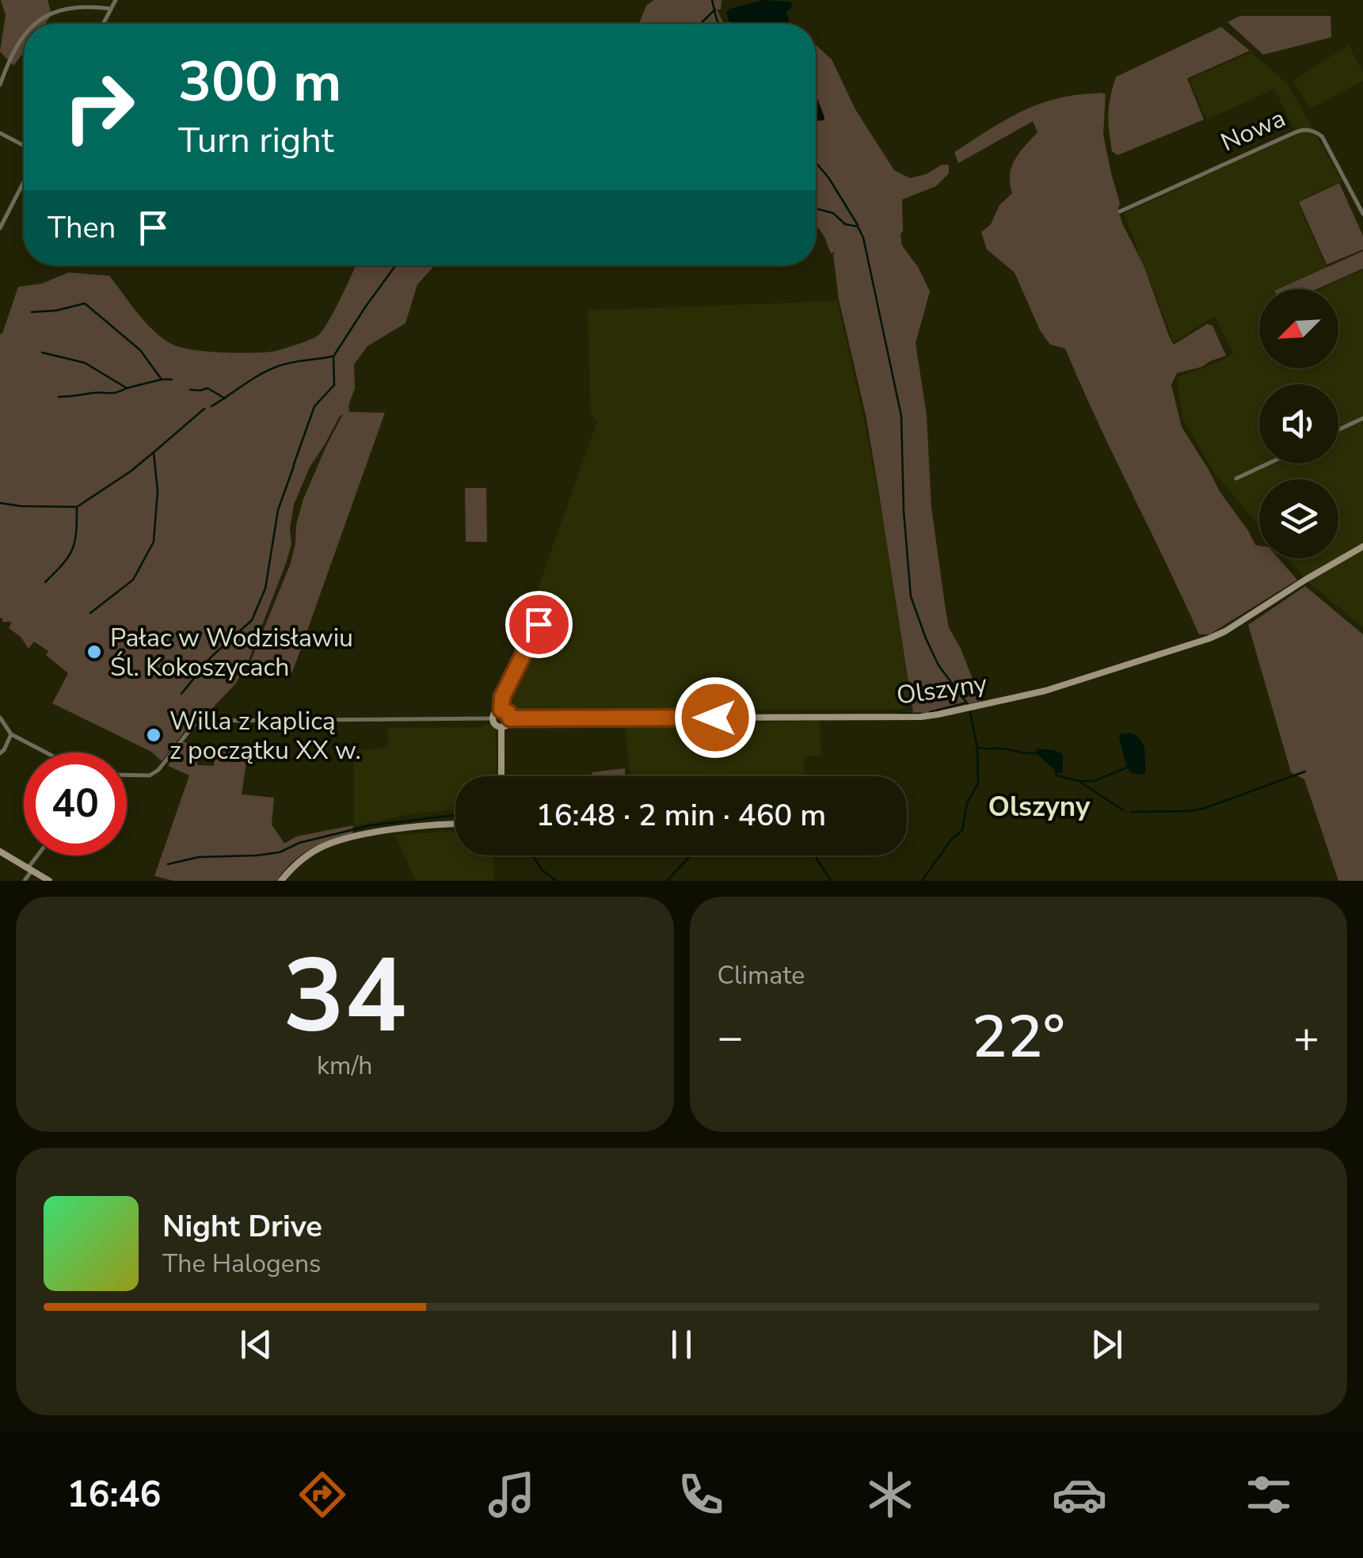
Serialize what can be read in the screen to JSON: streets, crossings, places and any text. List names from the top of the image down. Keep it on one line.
{"streets":{"street":["Nowa","Olszyny"]},"districts":["Olszyny"],"places":["Pałac w Wodzisławiu Śl. Kokoszycach","Willa z kaplicą z początku XX w."],"north":"bottom left","page":{"turn":["300 m","Turn right"],"then":"Then","limit":"40","trip":"16:48 · 2 min · 460 m","tile":[["34","km/h"],"Climate"],"heat":["−","22°","+"],"song":["Night Drive","The Halogens"],"tabs":"16:46"}}
